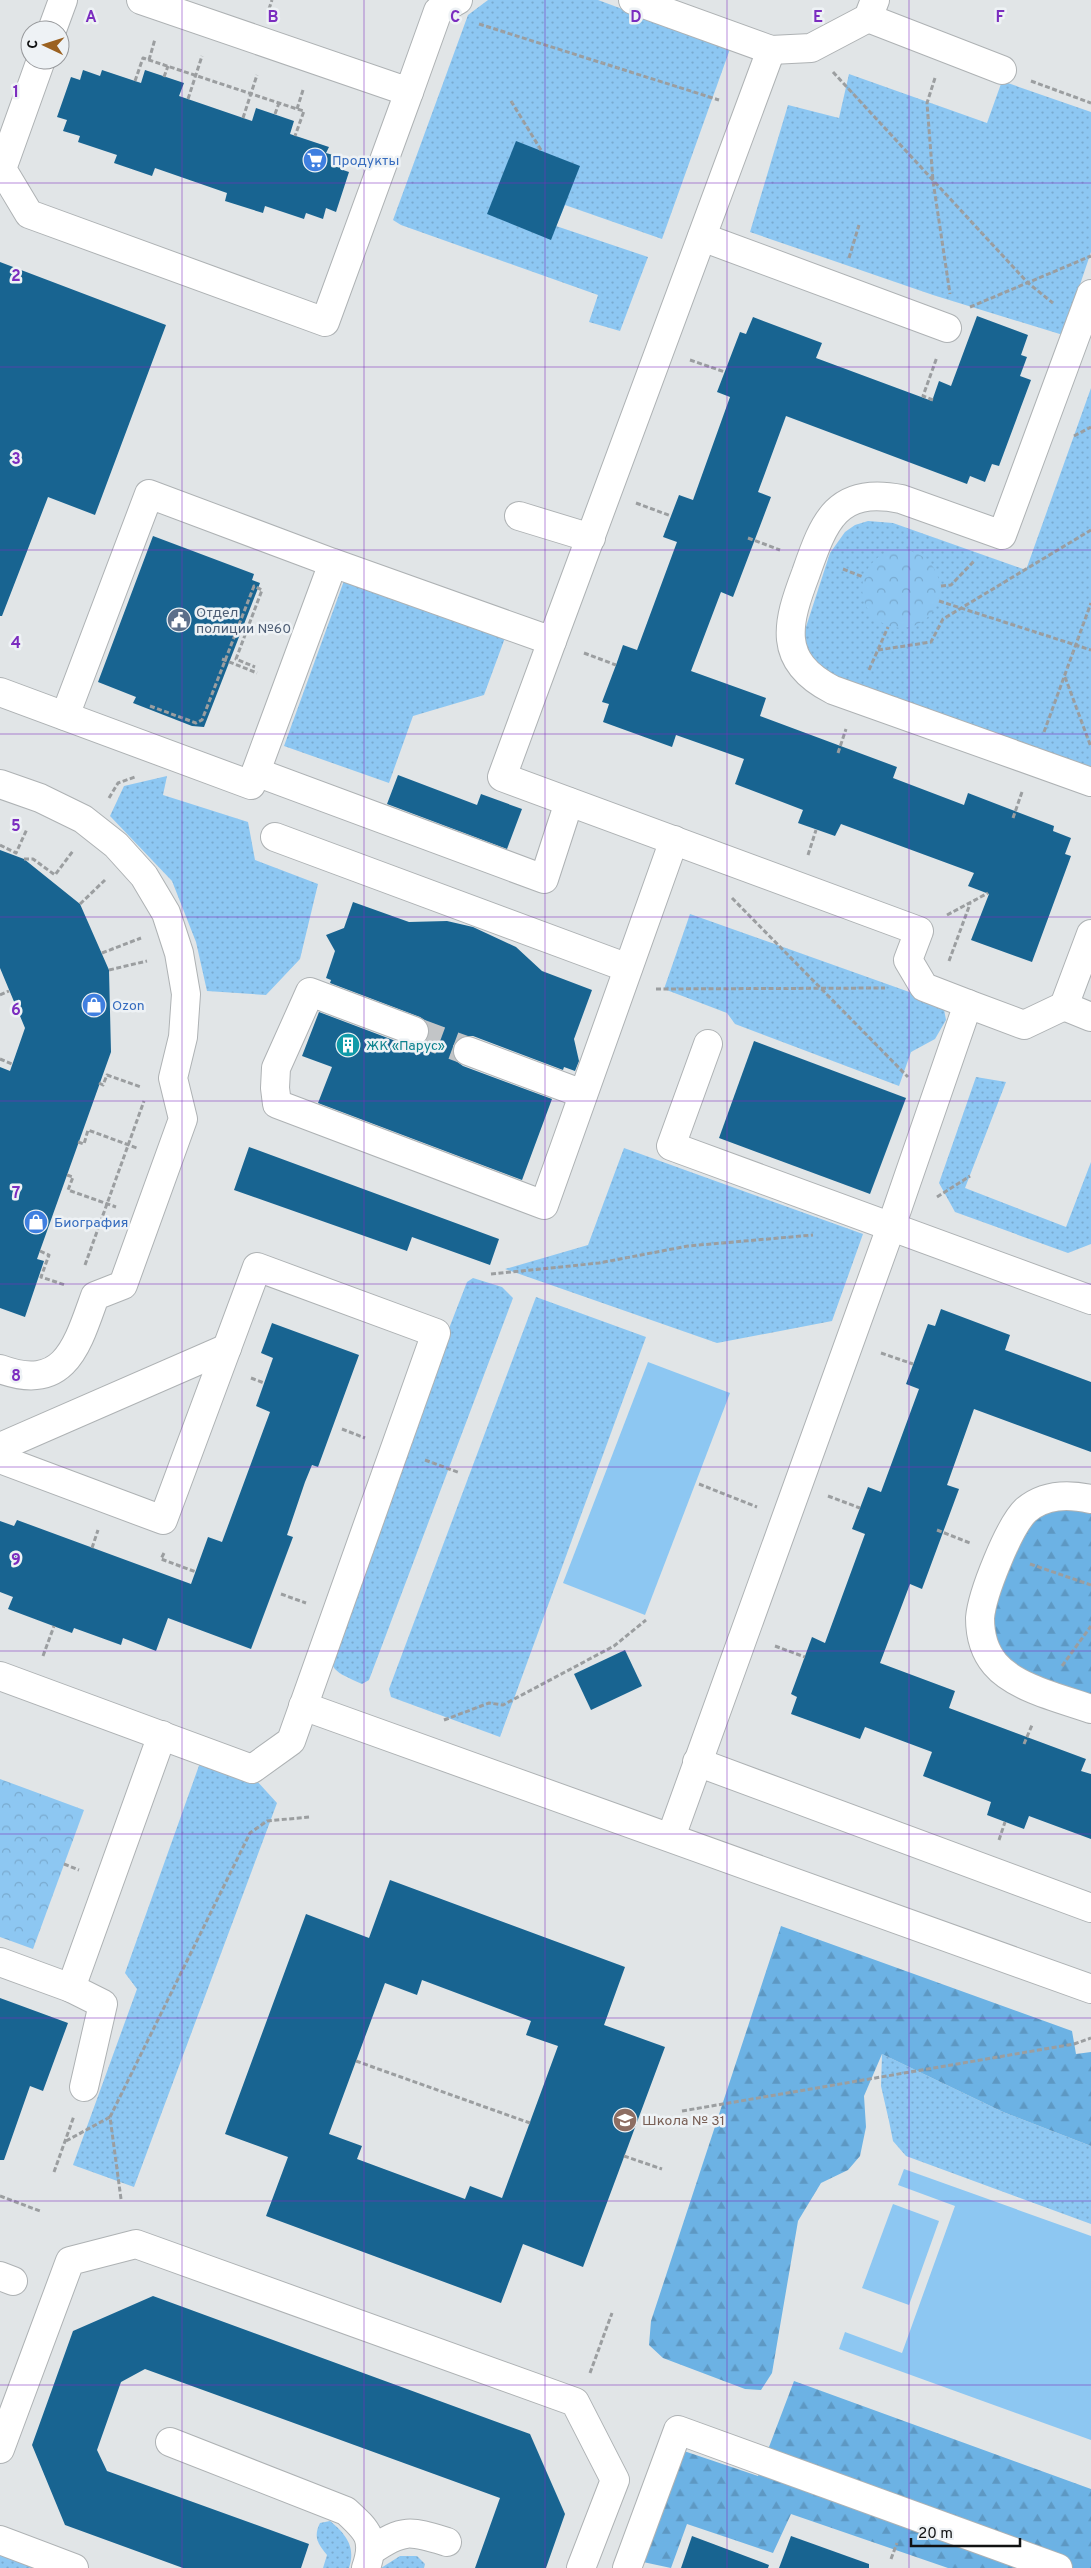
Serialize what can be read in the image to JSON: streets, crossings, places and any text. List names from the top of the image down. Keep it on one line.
{"places":{"supermarket":["Продукты"],"public building":["Отдел полиции №60"],"shop":["Ozon","Биография"],"building":["ЖК «Парус»"],"school or university":["Школа № 31"]},"scale_bar":"20 m","north":"left","grid":{"columns":["A","B","C","D","E","F"],"rows":["1","2","3","4","5","6","7","8","9"]}}
